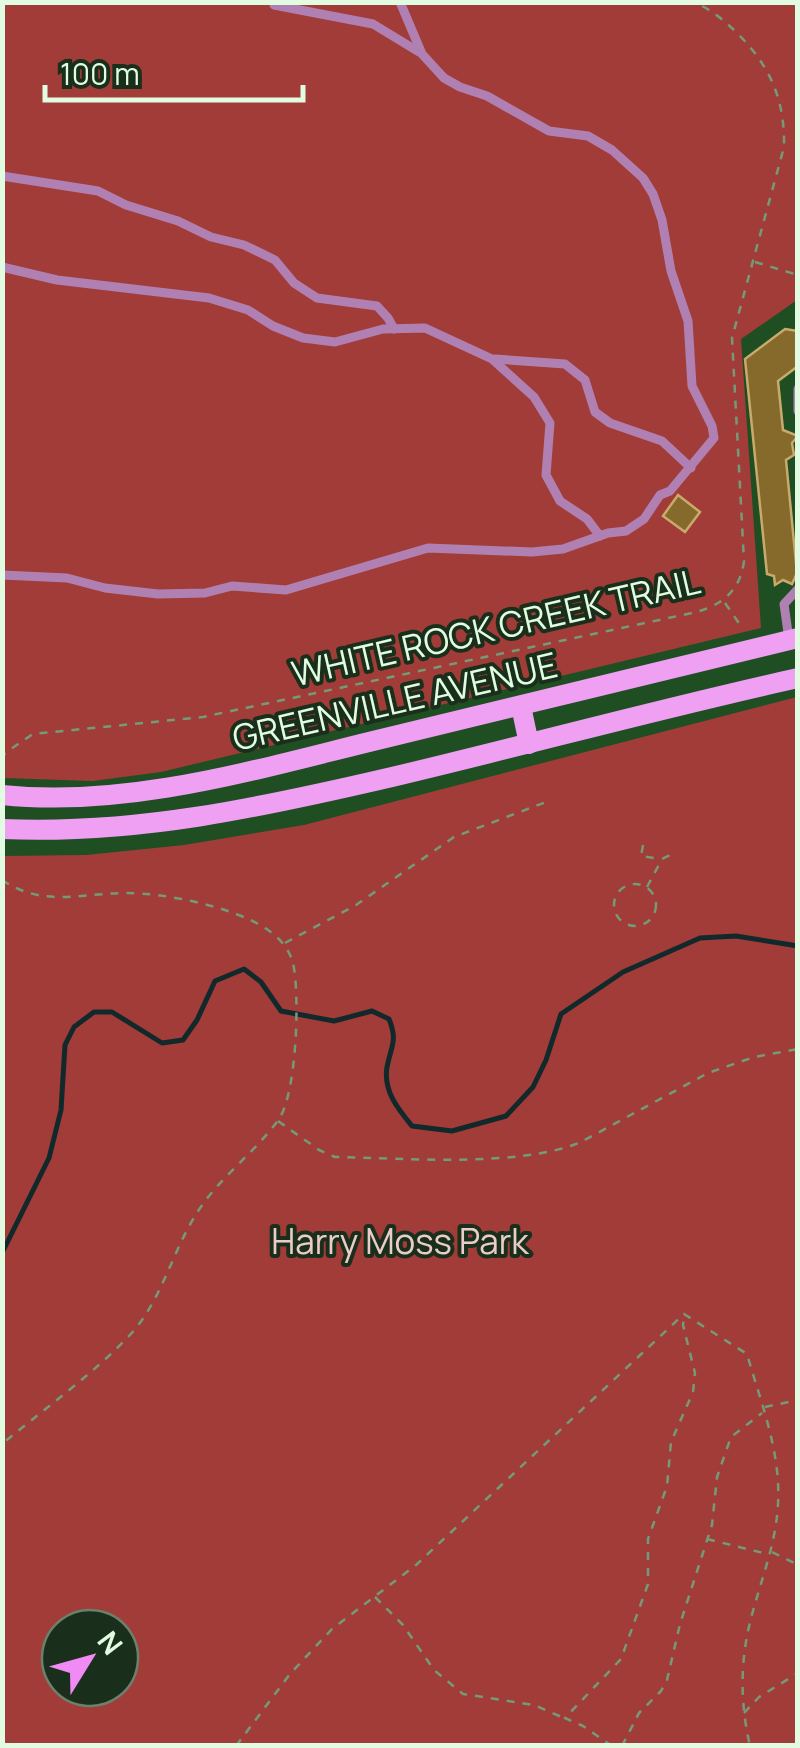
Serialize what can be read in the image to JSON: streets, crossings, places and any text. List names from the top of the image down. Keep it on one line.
{"streets":{"main road":["GREENVILLE AVENUE"],"path":["WHITE ROCK CREEK TRAIL"]},"parks":["Harry Moss Park"],"scale_bar":"100 m","north":"top right"}
